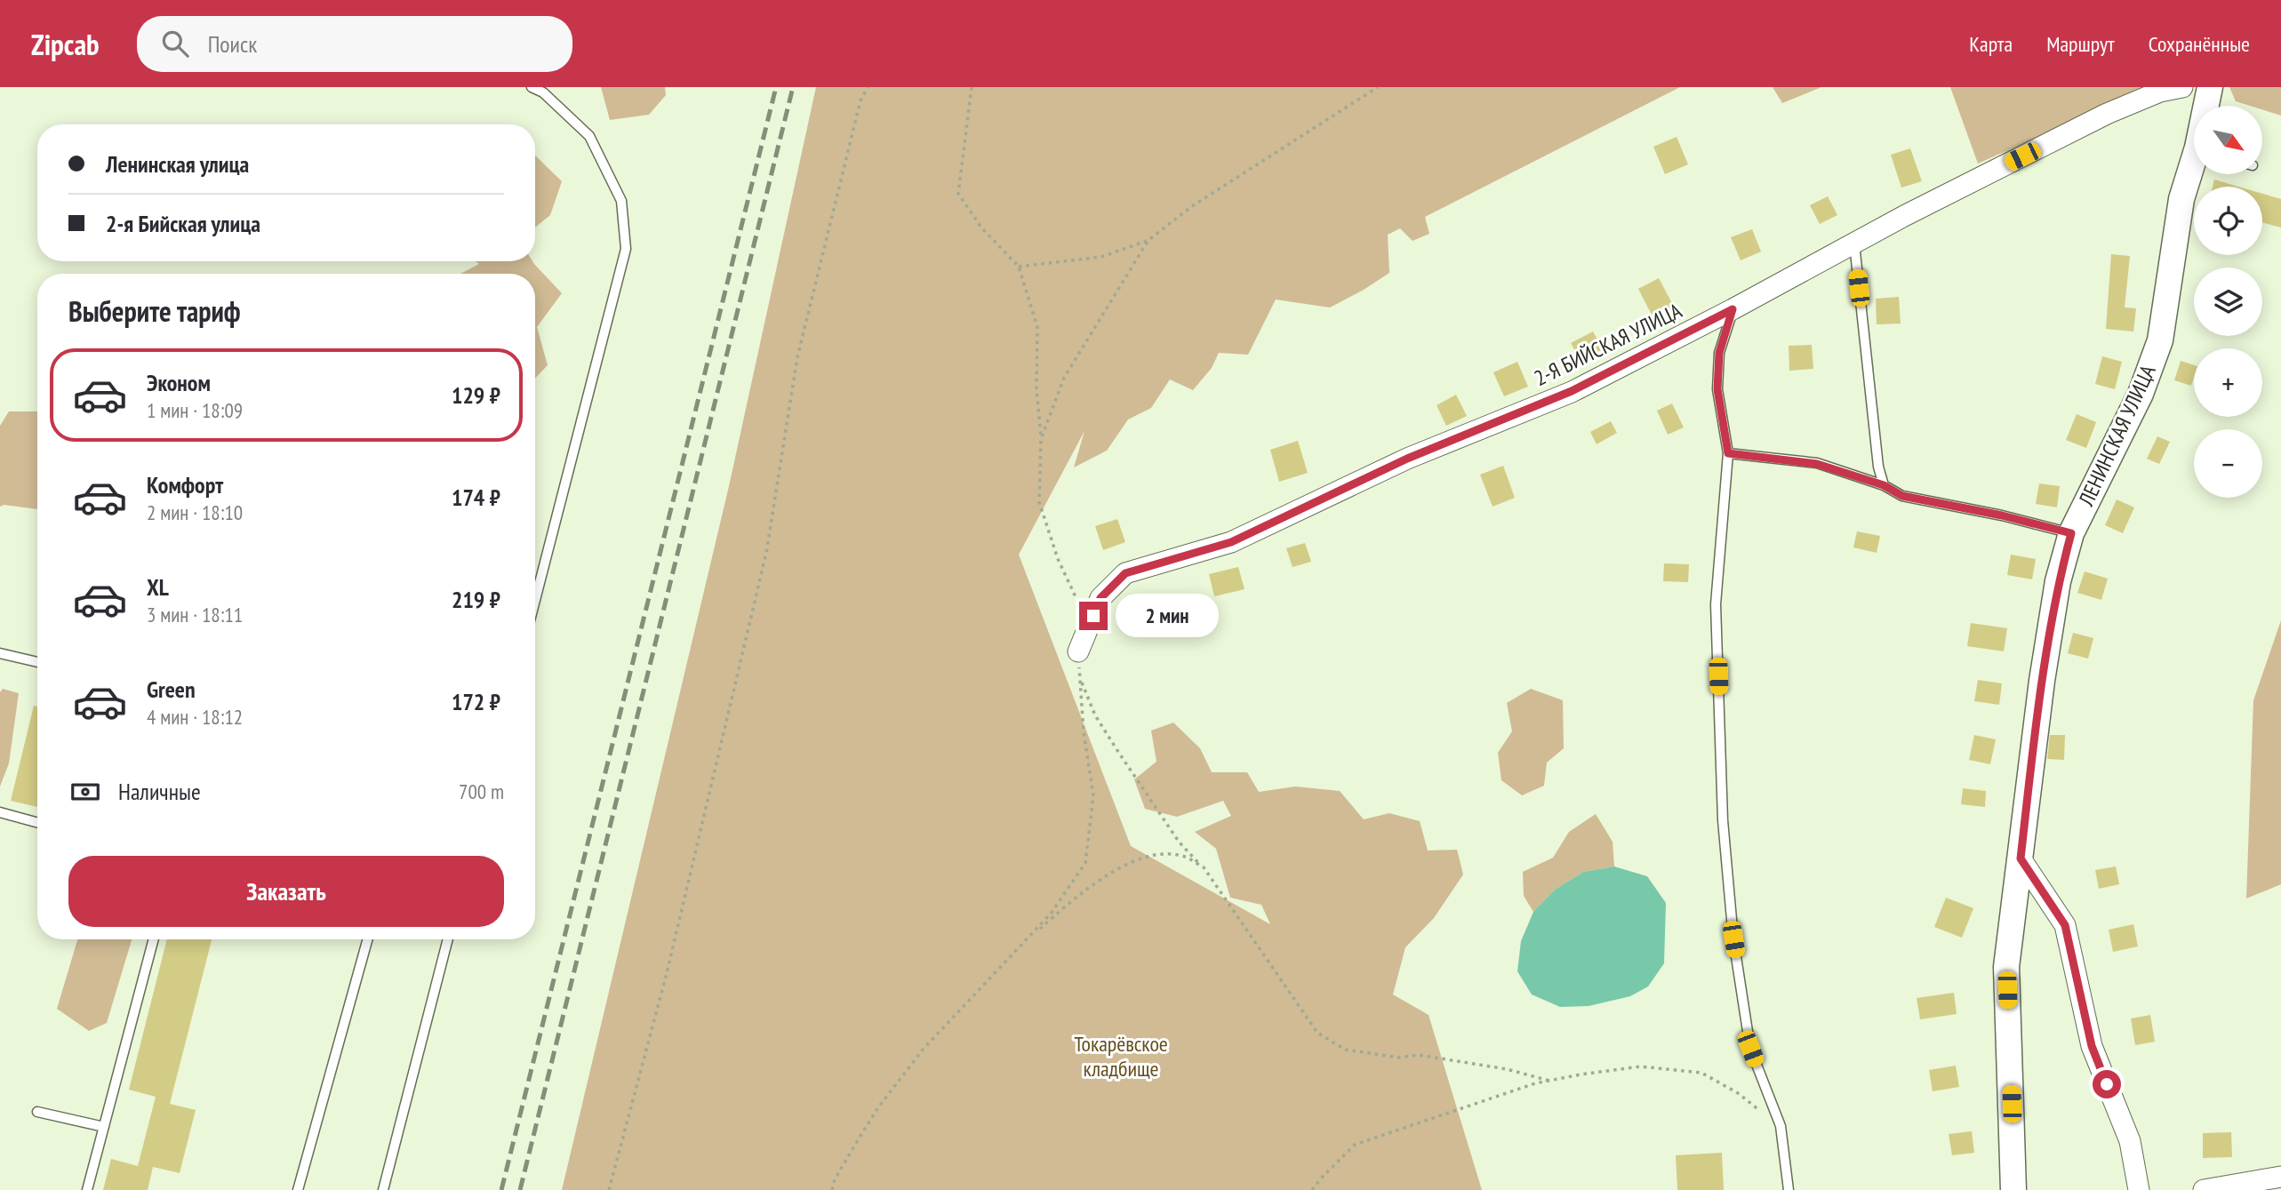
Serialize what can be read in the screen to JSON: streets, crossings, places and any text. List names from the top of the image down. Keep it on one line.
{"streets":{"street":["2-Я БИЙСКАЯ УЛИЦА","ЛЕНИНСКАЯ УЛИЦА"]},"parks":["Токарёвское кладбище"],"north":"bottom right","page":{"header":"Zipcab","search":"Поиск","nav":["Карта","Маршрут","Сохранённые"],"map_buttons":["+","−"],"banner":["Ленинская улица","2-я Бийская улица"],"heading":"Выберите тариф","list":[{"name":"Эконом","note":"1 мин · 18:09","value":"129 ₽"},{"name":"Комфорт","note":"2 мин · 18:10","value":"174 ₽"},{"name":"XL","note":"3 мин · 18:11","value":"219 ₽"},{"name":"Green","note":"4 мин · 18:12","value":"172 ₽"}],"bubble":"2 мин","pay":["Наличные","700 m"],"buttons":"Заказать"}}
